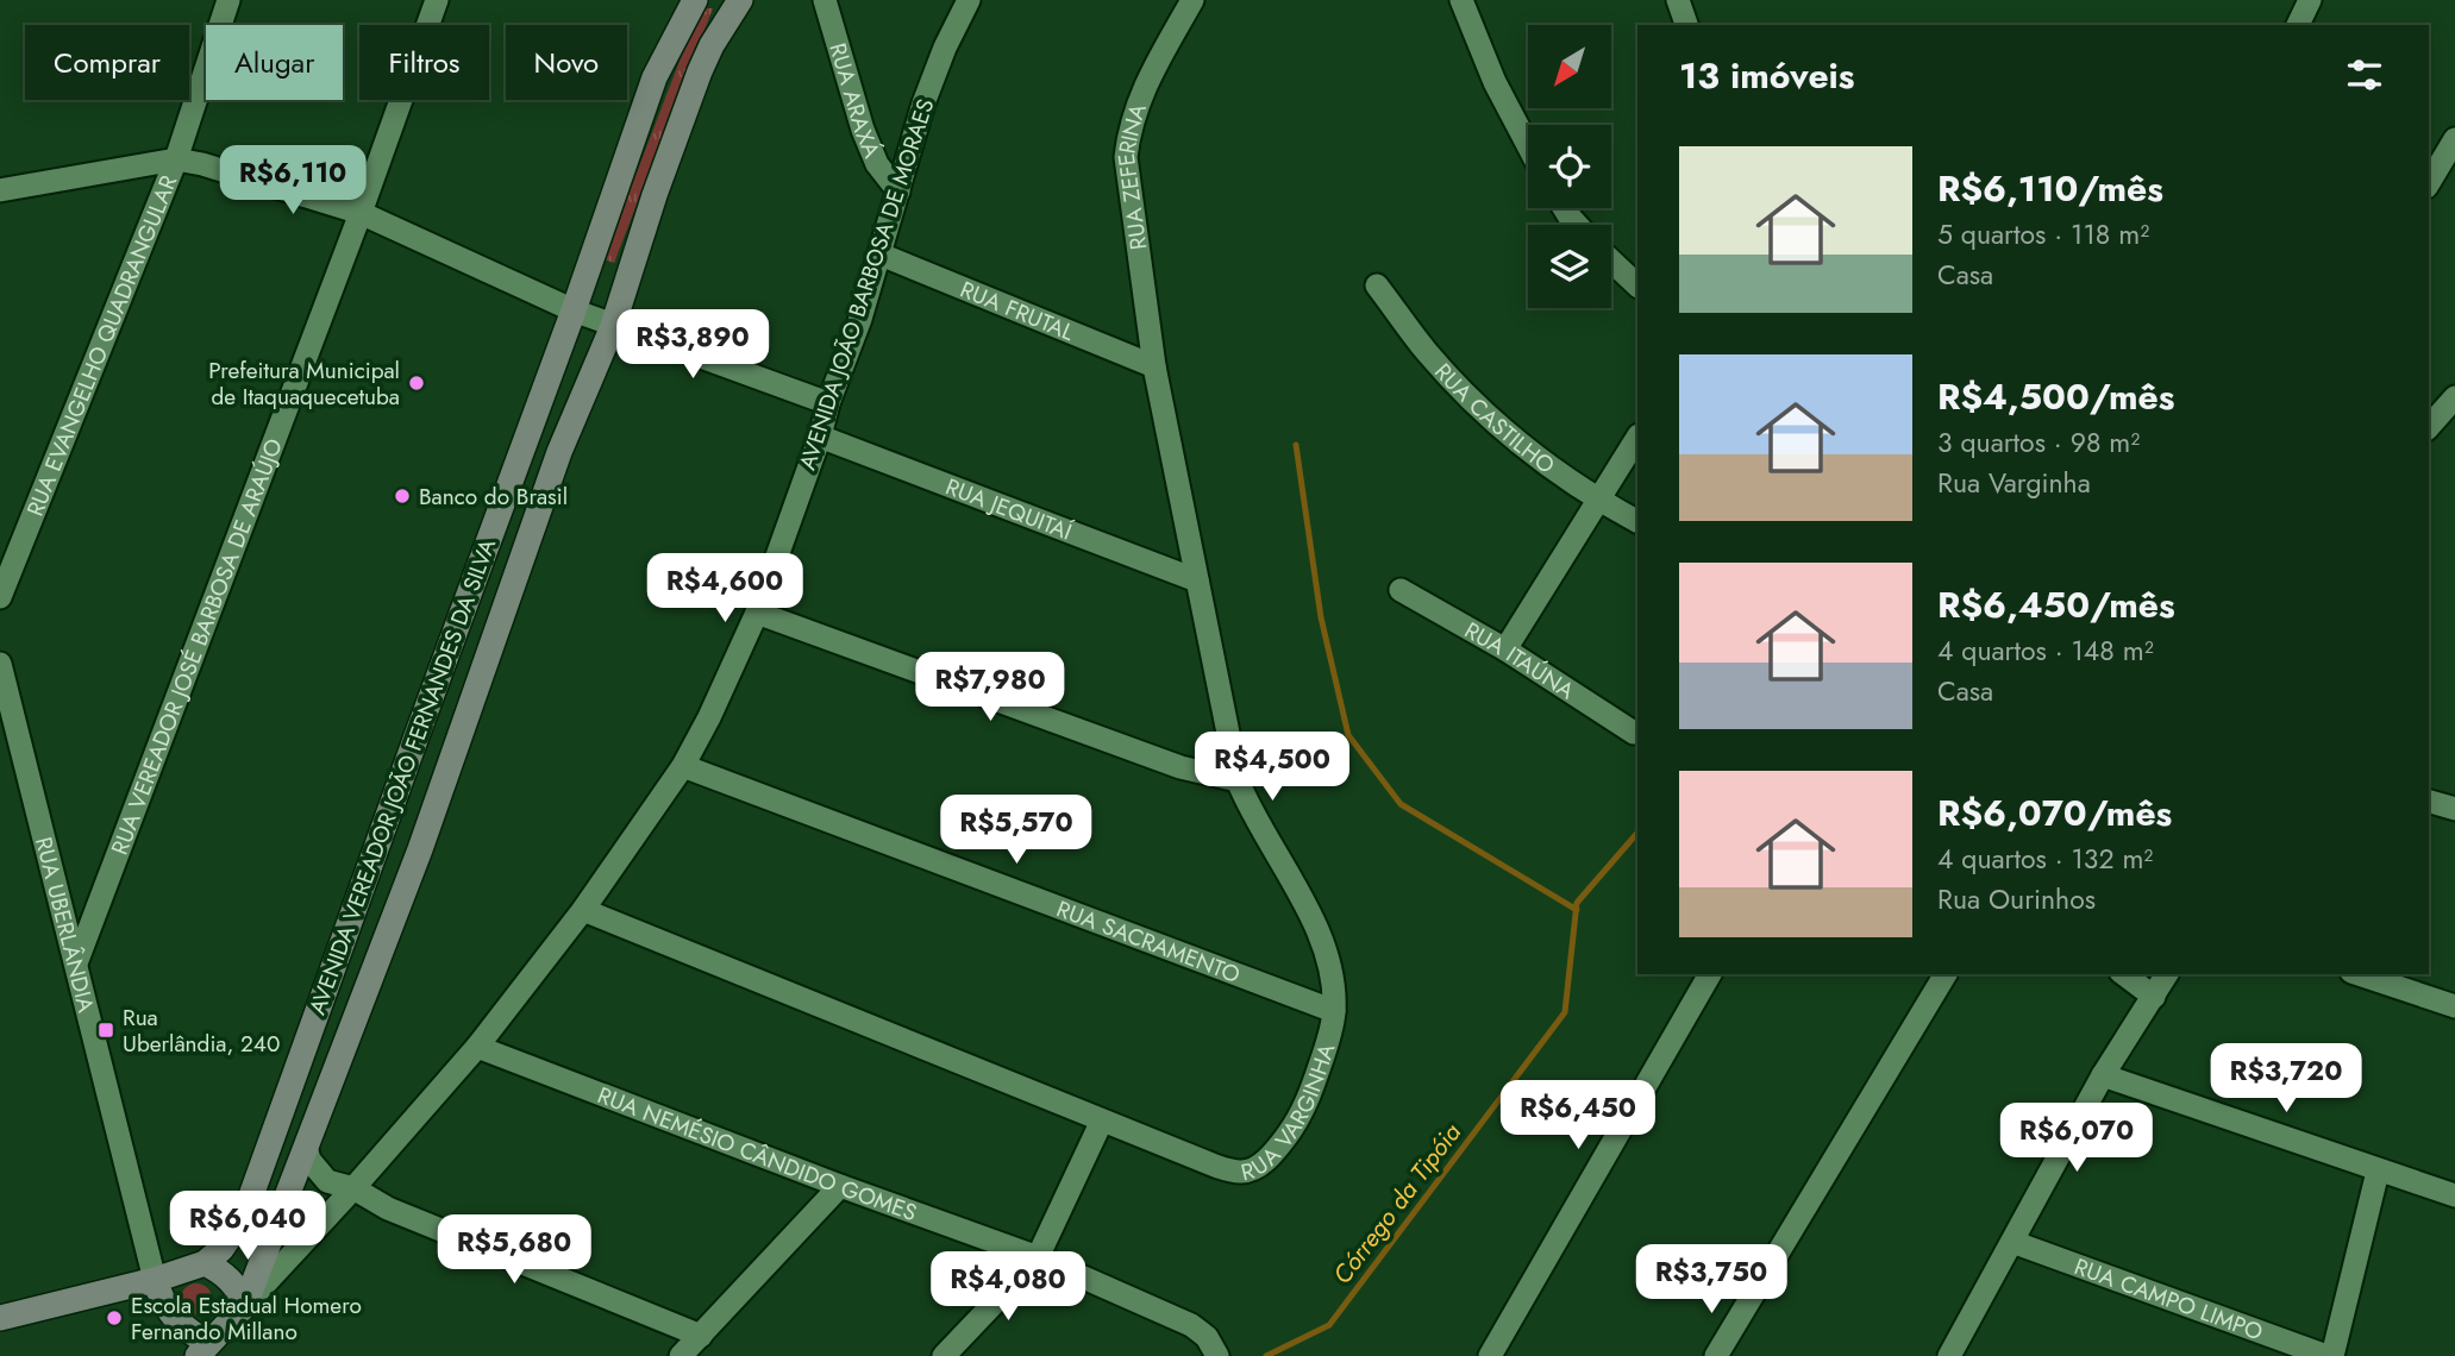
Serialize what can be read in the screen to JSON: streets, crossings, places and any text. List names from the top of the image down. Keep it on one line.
{"streets":{"main road":["AVENIDA JOÃO BARBOSA DE MORAES","AVENIDA VEREADOR JOÃO FERNANDES DA SILVA"],"street":["RUA ARAXÁ","RUA ZEFERINA","RUA FRUTAL","RUA EVANGELHO QUADRANGULAR","RUA CASTILHO","RUA JEQUITAÍ","RUA VEREADOR JOSÉ BARBOSA DE ARAÚJO","RUA ITAÚNA","RUA UBERLÂNDIA","RUA SACRAMENTO","RUA VARGINHA","RUA NEMÉSIO CÂNDIDO GOMES","RUA CAMPO LIMPO"]},"crossings":[["RUA ARAXÁ","AVENIDA JOÃO BARBOSA DE MORAES"],["RUA ZEFERINA","RUA FRUTAL"],["RUA ZEFERINA","RUA VARGINHA"],["AVENIDA JOÃO BARBOSA DE MORAES","RUA FRUTAL"],["AVENIDA JOÃO BARBOSA DE MORAES","RUA JEQUITAÍ"],["AVENIDA JOÃO BARBOSA DE MORAES","AVENIDA VEREADOR JOÃO FERNANDES DA SILVA"],["AVENIDA JOÃO BARBOSA DE MORAES","RUA SACRAMENTO"],["AVENIDA JOÃO BARBOSA DE MORAES","RUA VARGINHA"],["AVENIDA JOÃO BARBOSA DE MORAES","RUA NEMÉSIO CÂNDIDO GOMES"],["RUA FRUTAL","RUA VARGINHA"],["RUA JEQUITAÍ","RUA VARGINHA"],["RUA VEREADOR JOSÉ BARBOSA DE ARAÚJO","RUA UBERLÂNDIA"],["AVENIDA VEREADOR JOÃO FERNANDES DA SILVA","RUA UBERLÂNDIA"],["RUA SACRAMENTO","RUA VARGINHA"]],"water":["Córrego da Tipóia"],"places":{"other":["Prefeitura Municipal de Itaquaquecetuba","Banco do Brasil","Escola Estadual Homero Fernando Millano"],"transit":["Rua Uberlândia, 240"]},"north":"bottom left","page":{"chip":["Comprar","Alugar","Filtros","Novo"],"heading":"13 imóveis","list":[{"name":"R$6,110/mês","note":"5 quartos · 118 m² · Casa"},{"name":"R$4,500/mês","note":"3 quartos · 98 m² · Rua Varginha"},{"name":"R$6,450/mês","note":"4 quartos · 148 m² · Casa"},{"name":"R$6,070/mês","note":"4 quartos · 132 m² · Rua Ourinhos"}],"price":["R$6,110","R$3,890","R$4,600","R$7,980","R$4,500","R$5,570","R$3,720","R$6,450","R$6,070","R$6,040","R$5,680","R$3,750","R$4,080"]}}
